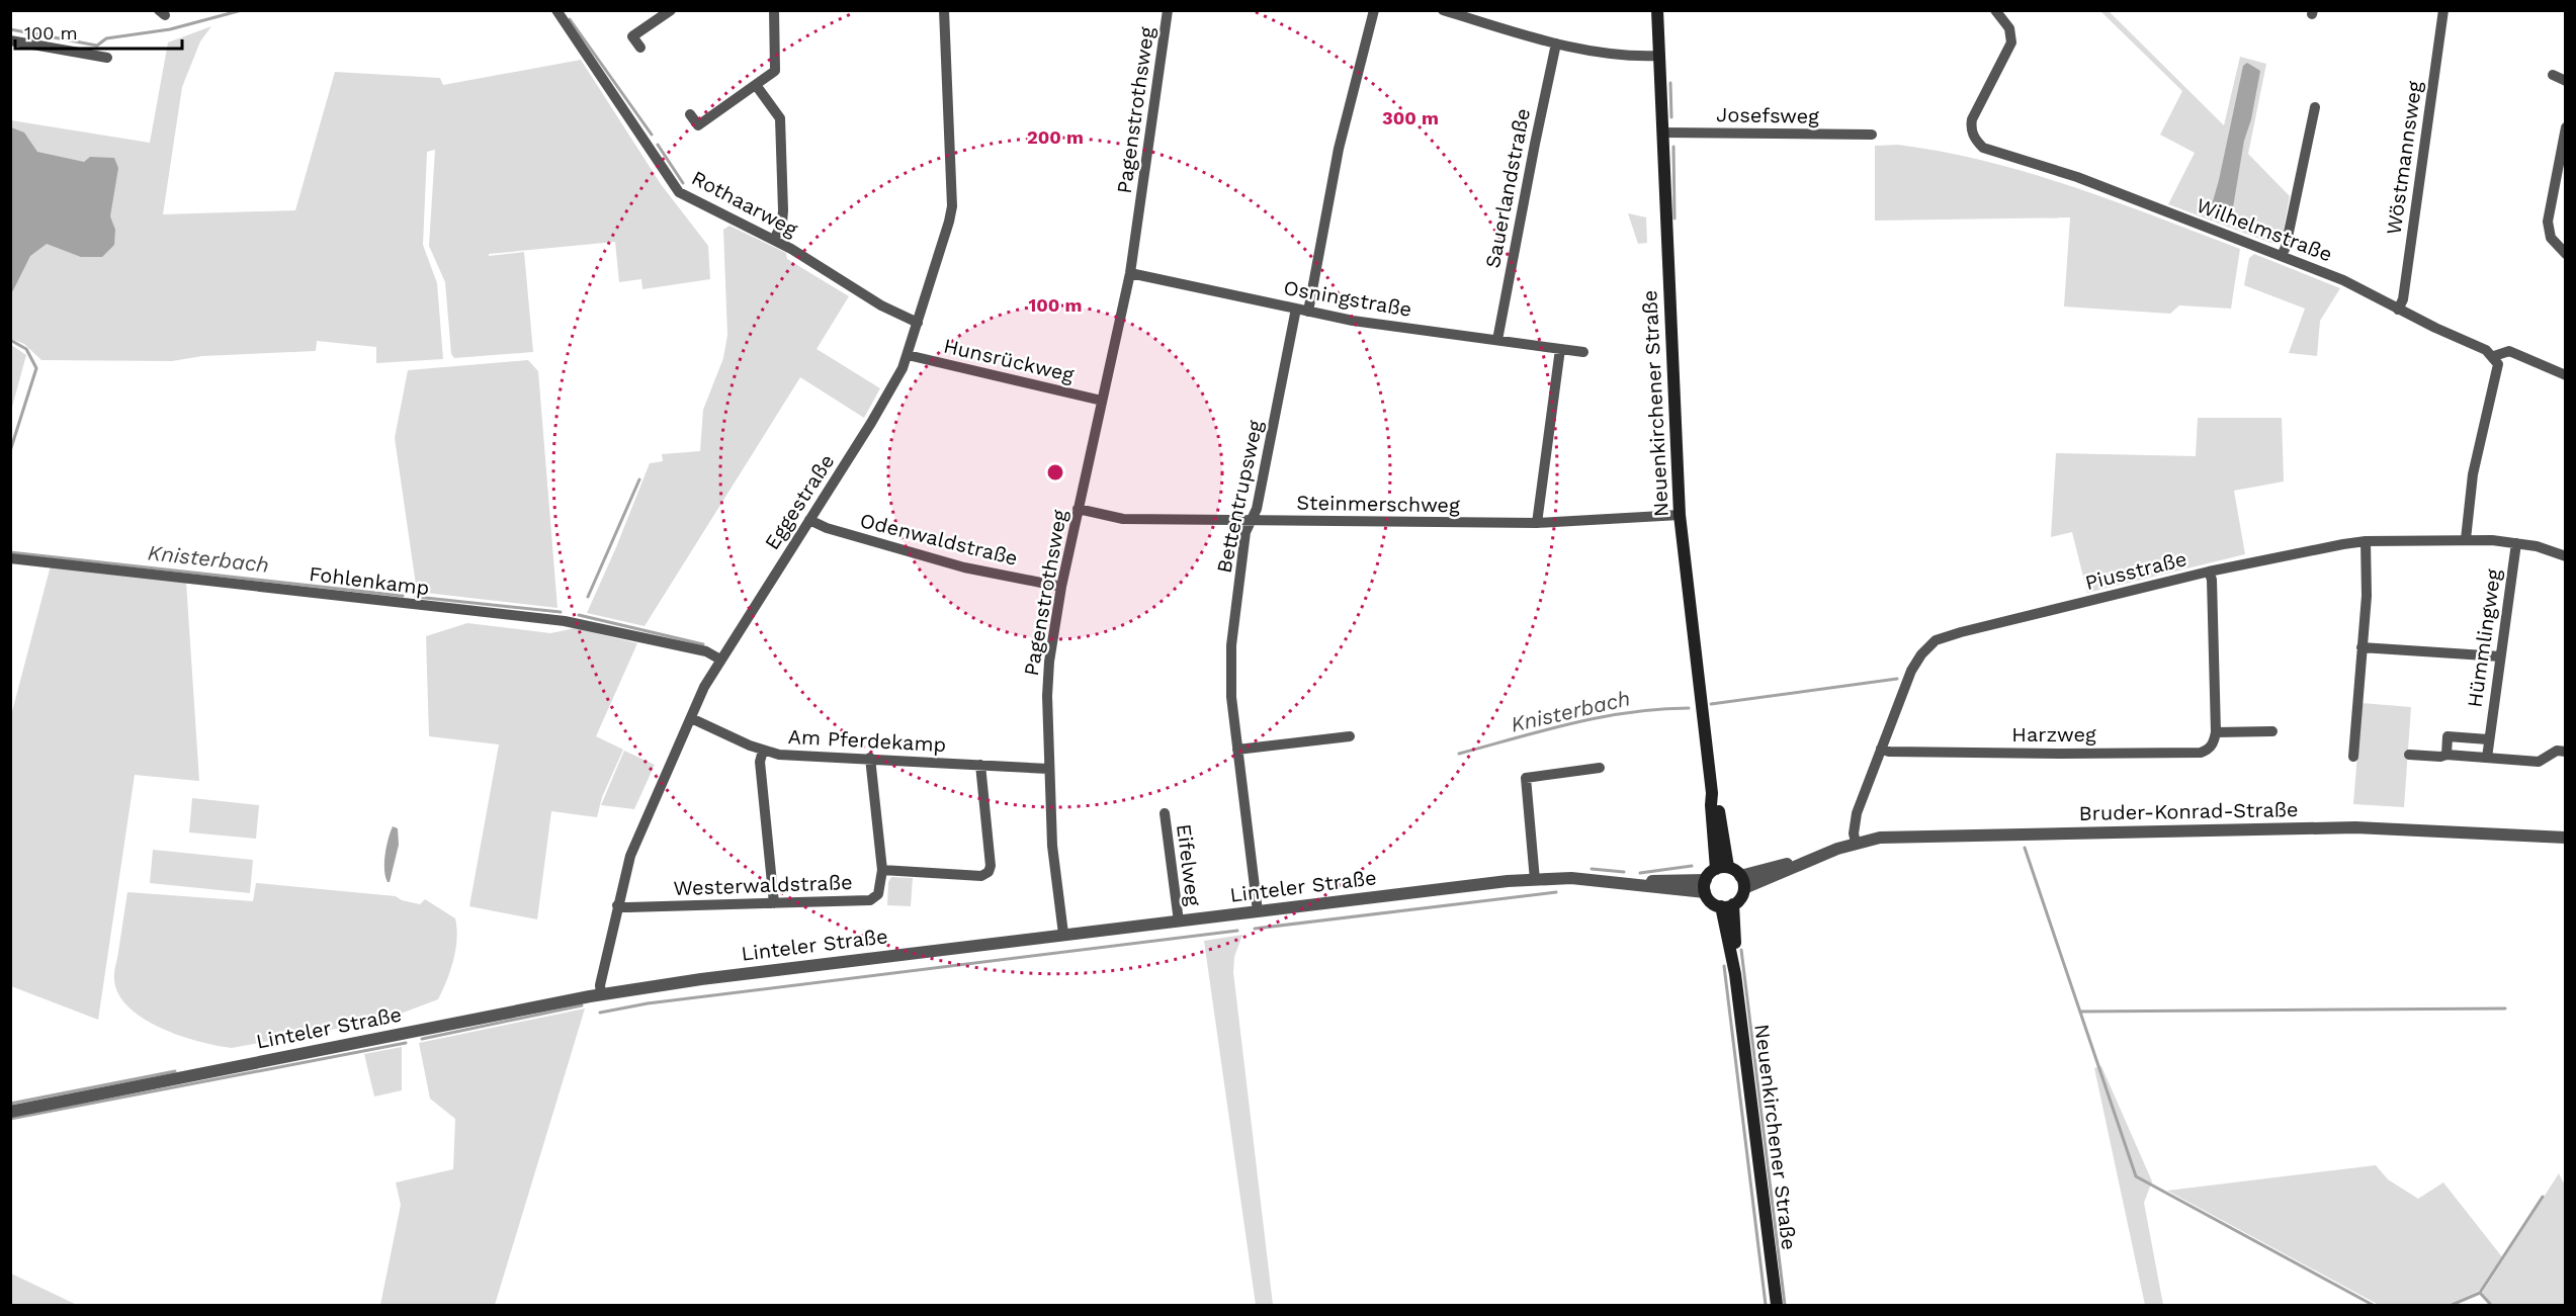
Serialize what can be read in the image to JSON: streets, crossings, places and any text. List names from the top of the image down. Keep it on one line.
{"streets":{"main road":["Neuenkirchener Straße"],"street":["Pagenstrothsweg","Josefsweg","Wöstmannsweg","Sauerlandstraße","Rothaarweg","Wilhelmstraße","Osningstraße","Hunsrückweg","Bettentrupsweg","Eggestraße","Steinmerschweg","Odenwaldstraße","Piusstraße","Fohlenkamp","Hümmlingweg","Harzweg","Am Pferdekamp","Bruder-Konrad-Straße","Eifelweg","Westerwaldstraße","Linteler Straße"]},"crossings":[["Pagenstrothsweg","Osningstraße"],["Pagenstrothsweg","Hunsrückweg"],["Pagenstrothsweg","Steinmerschweg"],["Pagenstrothsweg","Odenwaldstraße"],["Pagenstrothsweg","Am Pferdekamp"],["Pagenstrothsweg","Linteler Straße"],["Josefsweg","Neuenkirchener Straße"],["Wöstmannsweg","Wilhelmstraße"],["Sauerlandstraße","Osningstraße"],["Rothaarweg","Eggestraße"],["Osningstraße","Bettentrupsweg"],["Hunsrückweg","Eggestraße"],["Neuenkirchener Straße","Steinmerschweg"],["Neuenkirchener Straße","Bruder-Konrad-Straße"],["Neuenkirchener Straße","Linteler Straße"],["Bettentrupsweg","Steinmerschweg"],["Bettentrupsweg","Linteler Straße"],["Eggestraße","Odenwaldstraße"],["Eggestraße","Fohlenkamp"],["Eggestraße","Am Pferdekamp"],["Eggestraße","Westerwaldstraße"],["Eggestraße","Linteler Straße"],["Piusstraße","Hümmlingweg"],["Piusstraße","Harzweg"],["Piusstraße","Bruder-Konrad-Straße"],["Am Pferdekamp","Westerwaldstraße"],["Bruder-Konrad-Straße","Linteler Straße"],["Eifelweg","Linteler Straße"]],"water":["Knisterbach"],"scale_bar":"100 m","rings":["300 m","200 m","100 m"]}
